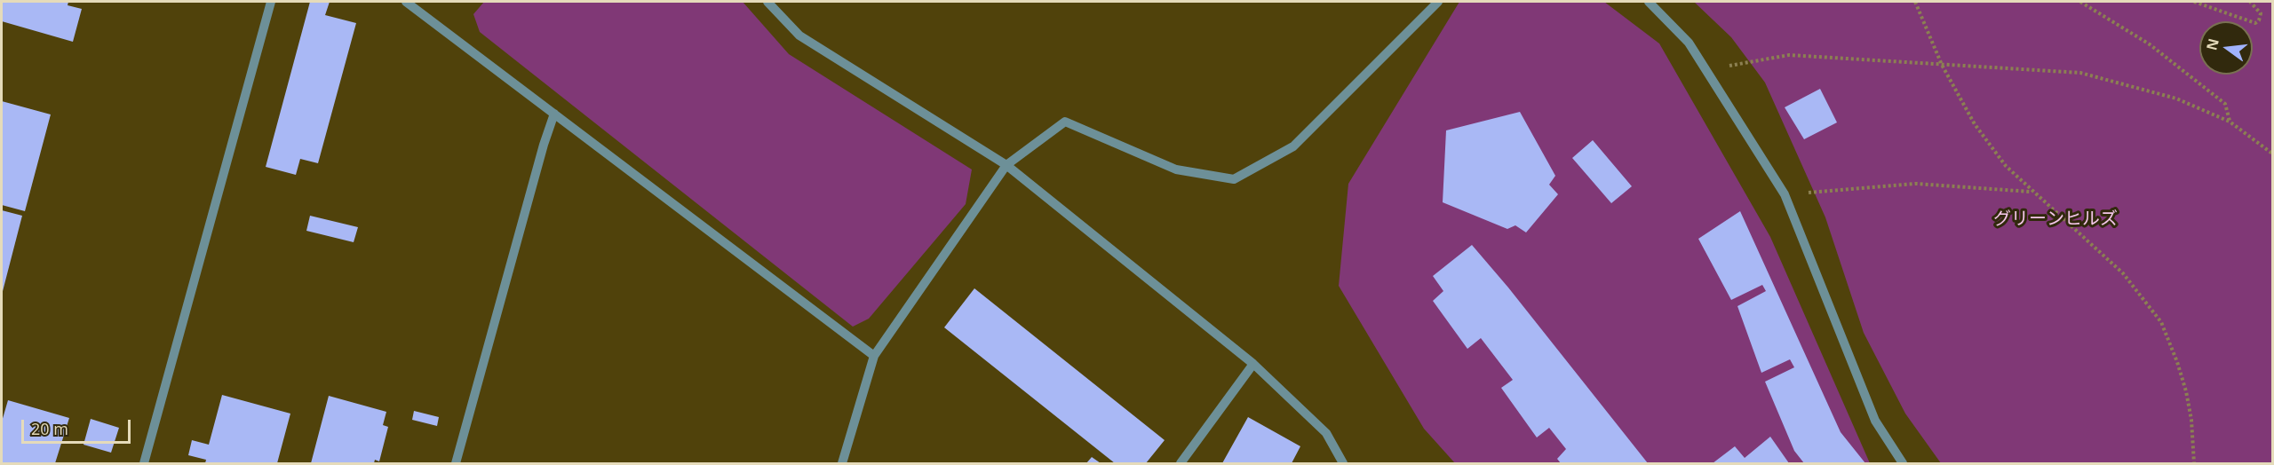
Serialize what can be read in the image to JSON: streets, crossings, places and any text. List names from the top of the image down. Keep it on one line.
{"parks":["グリーンヒルズ"],"scale_bar":"20 m","north":"left"}
